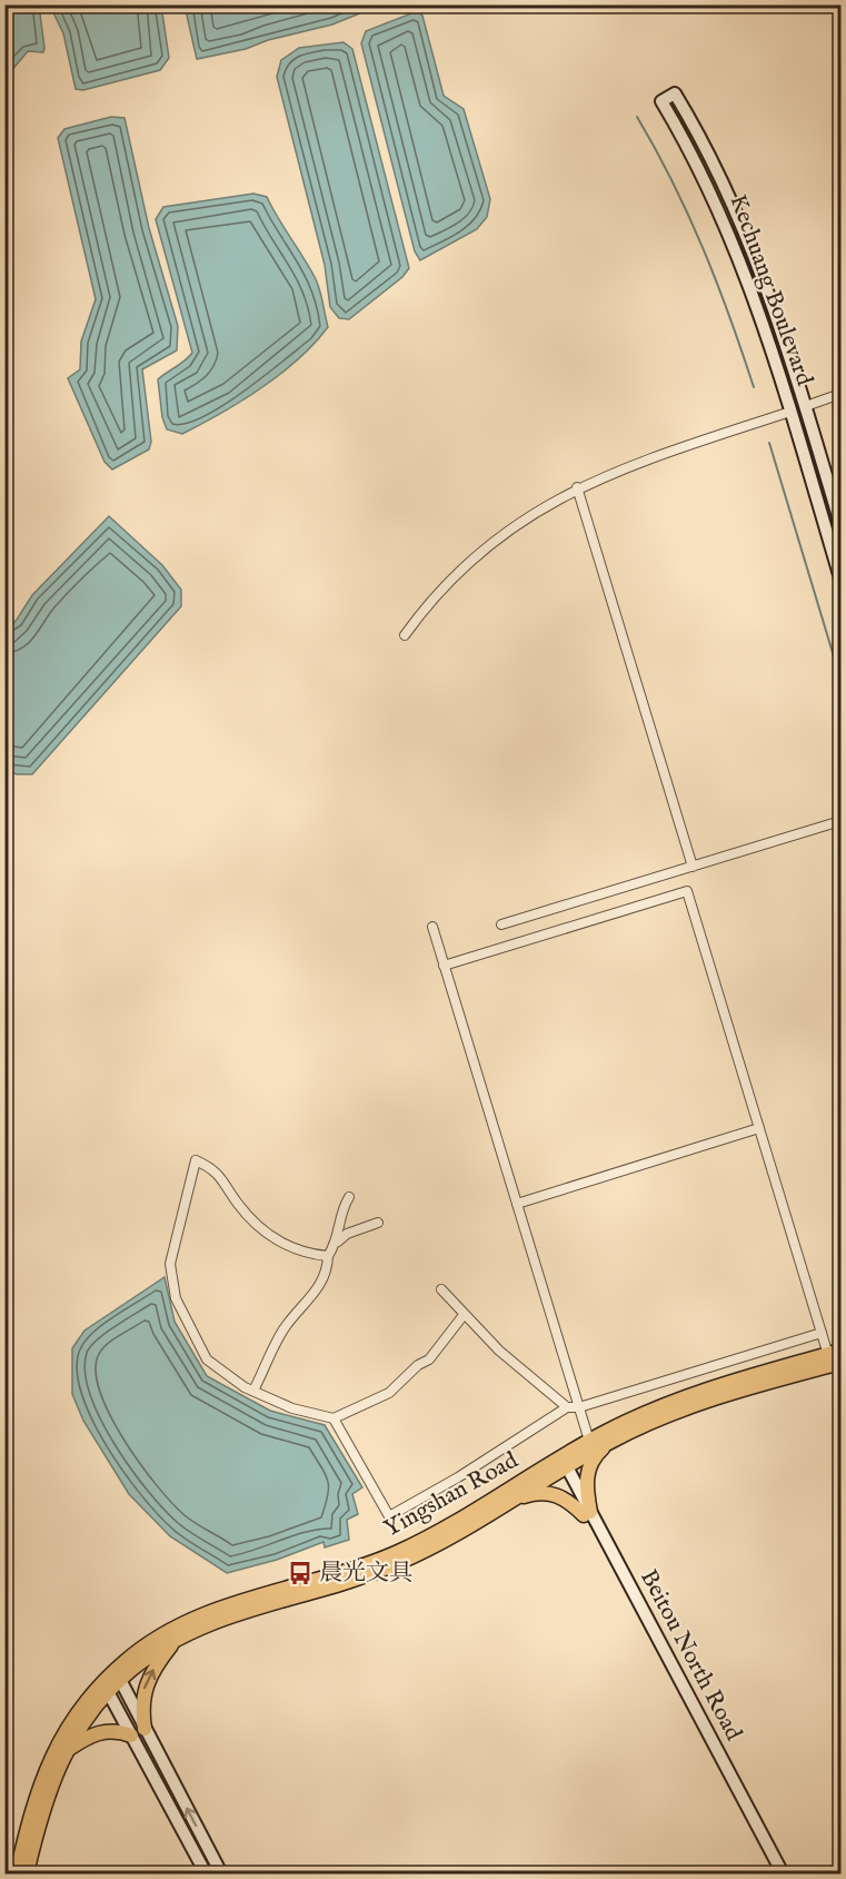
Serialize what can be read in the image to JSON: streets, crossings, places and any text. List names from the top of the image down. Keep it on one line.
{"streets":{"main road":["Kechuang Boulevard","Yingshan Road","Beitou North Road"]},"crossings":[["Yingshan Road","Beitou North Road"]],"places":{"bus stop":["晨光文具"]}}
